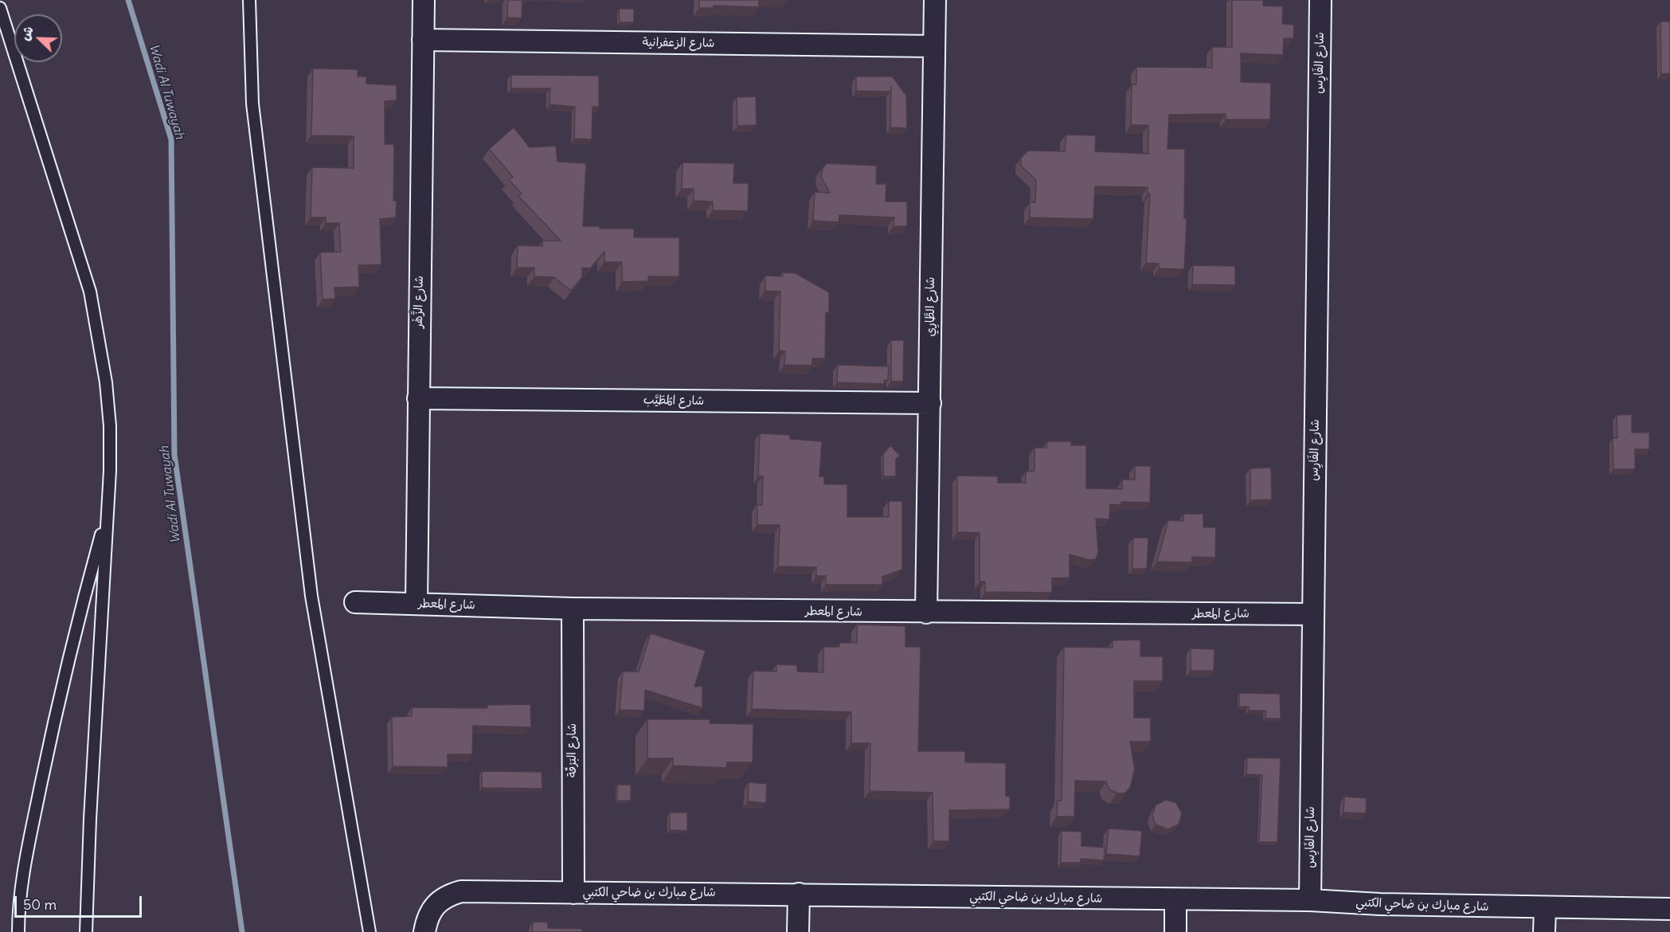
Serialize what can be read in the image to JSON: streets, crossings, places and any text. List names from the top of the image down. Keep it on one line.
{"streets":{"street":["شارع الزعفرانية","شارع الفَارِس","شارع الزَّهْر","شارع الطَّارِي","شارع المُطَيَّب","شارع المعطر","شارع البَرْقَة","شارع مبارك بن ضاحي الكتبي"]},"crossings":[["شارع الزعفرانية","شارع الزَّهْر"],["شارع الزعفرانية","شارع الطَّارِي"],["شارع الفَارِس","شارع المعطر"],["شارع الفَارِس","شارع مبارك بن ضاحي الكتبي"],["شارع الزَّهْر","شارع المُطَيَّب"],["شارع الزَّهْر","شارع المعطر"],["شارع الطَّارِي","شارع المُطَيَّب"],["شارع الطَّارِي","شارع المعطر"],["شارع المعطر","شارع البَرْقَة"],["شارع البَرْقَة","شارع مبارك بن ضاحي الكتبي"]],"water":["Wadi Al Tuwayah"],"scale_bar":"50 m","north":"top left"}
